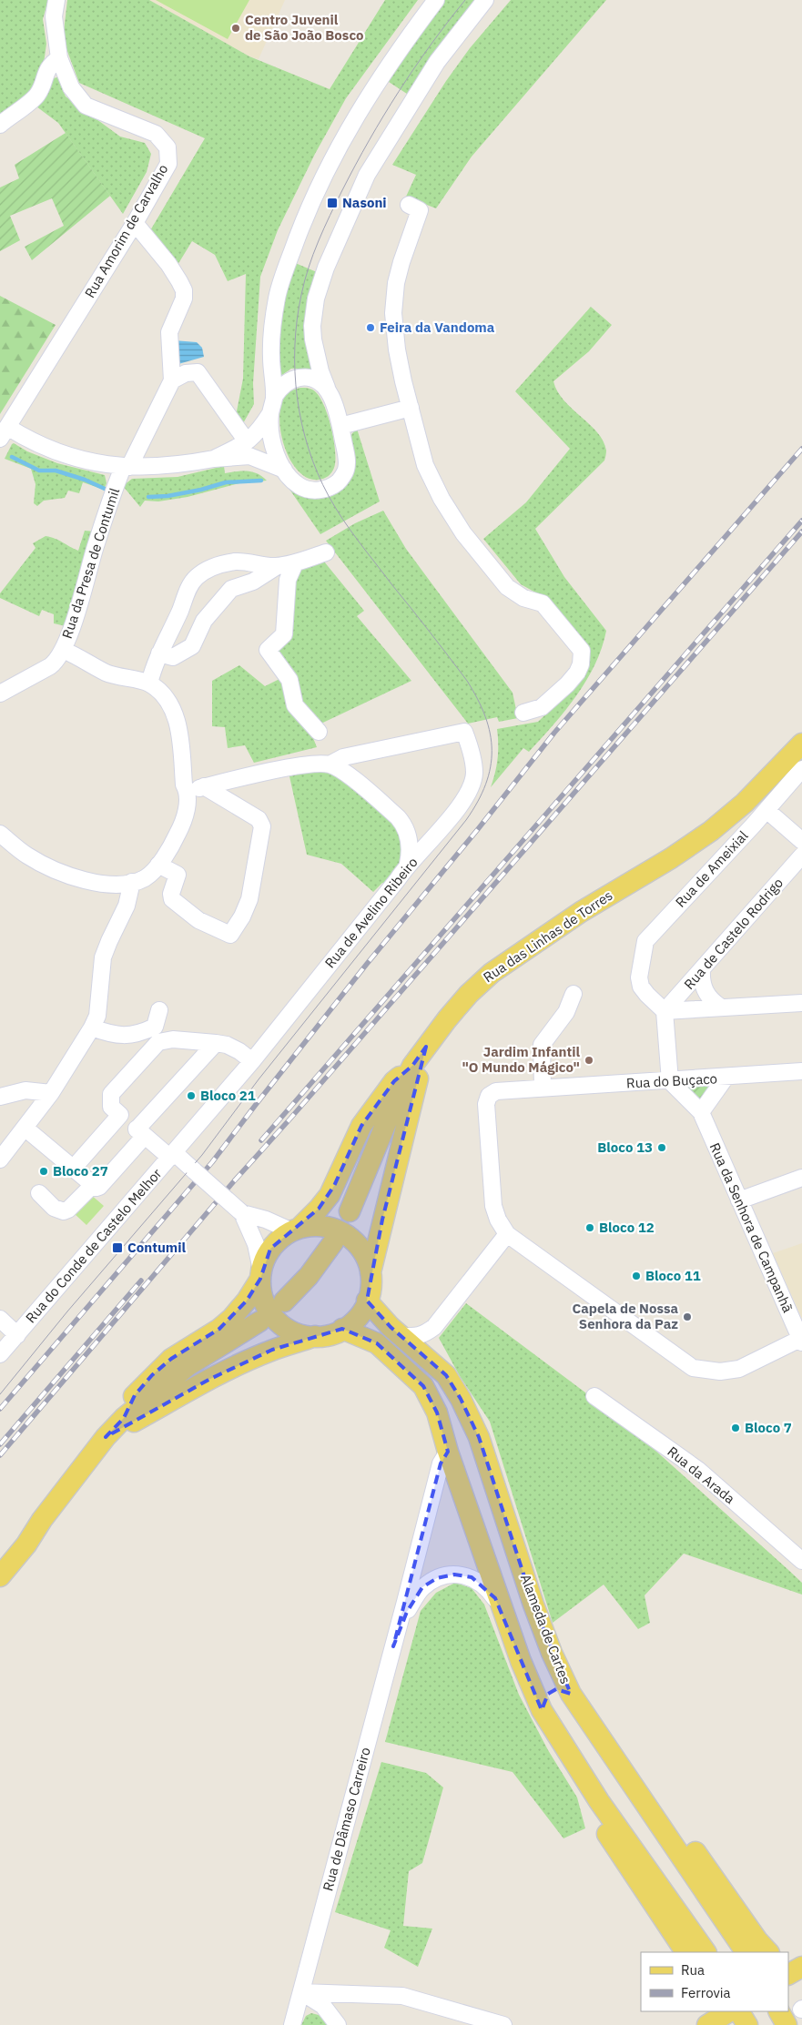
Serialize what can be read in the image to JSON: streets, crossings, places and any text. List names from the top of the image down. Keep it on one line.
{"streets":{"main road":["Rua das Linhas de Torres","Alameda de Cartes"],"street":["Rua Amorim de Carvalho","Rua da Presa de Contumil","Rua de Ameixial","Rua de Avelino Ribeiro","Rua de Castelo Rodrigo","Rua do Buçaco","Rua da Senhora de Campanhã","Rua do Conde de Castelo Melhor","Rua da Arada","Rua de Dâmaso Carreiro"]},"crossings":[["Rua Amorim de Carvalho","Rua da Presa de Contumil"],["Rua de Ameixial","Rua de Castelo Rodrigo"],["Rua de Avelino Ribeiro","Rua do Conde de Castelo Melhor"],["Rua do Buçaco","Rua da Senhora de Campanhã"]],"places":{"other":["Centro Juvenil de São João Bosco","Feira da Vandoma","Jardim Infantil \"O Mundo Mágico\"","Bloco 21","Bloco 13","Bloco 27","Bloco 12","Bloco 11","Capela de Nossa Senhora da Paz","Bloco 7"],"transit":["Nasoni","Contumil"]},"legend":["Rua","Ferrovia"]}
